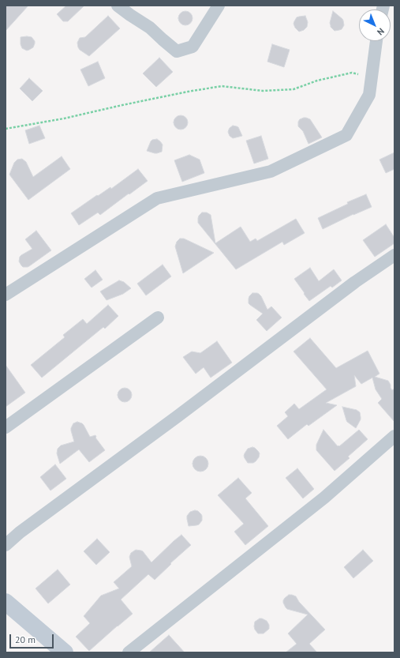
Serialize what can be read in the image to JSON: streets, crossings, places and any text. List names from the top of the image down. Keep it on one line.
{"scale_bar":"20 m","north":"bottom right"}
